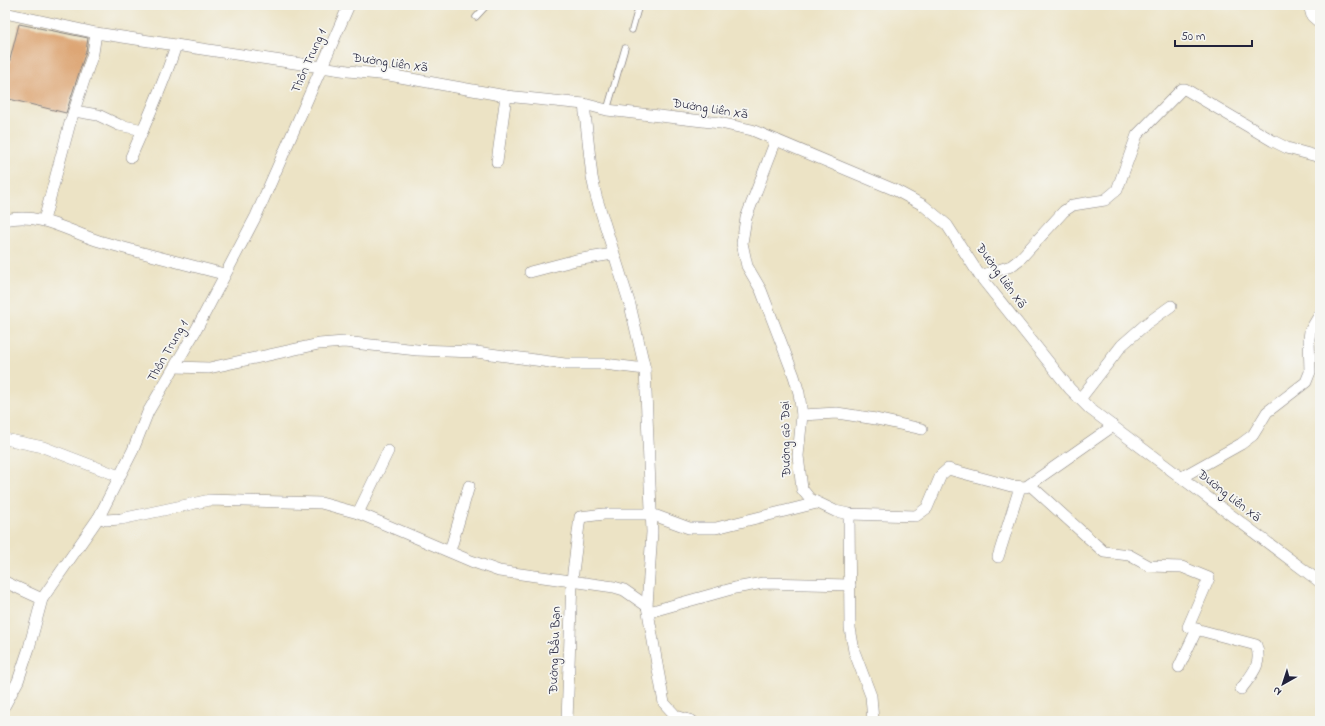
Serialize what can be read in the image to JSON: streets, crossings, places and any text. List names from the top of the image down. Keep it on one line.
{"streets":{"street":["Thôn Trung 1","Đường Liên Xã","Đường Gò Đại","Đường Bầu Bạn"]},"crossings":[["Thôn Trung 1","Đường Liên Xã"],["Đường Liên Xã","Đường Gò Đại"]],"scale_bar":"50 m","north":"bottom left"}
